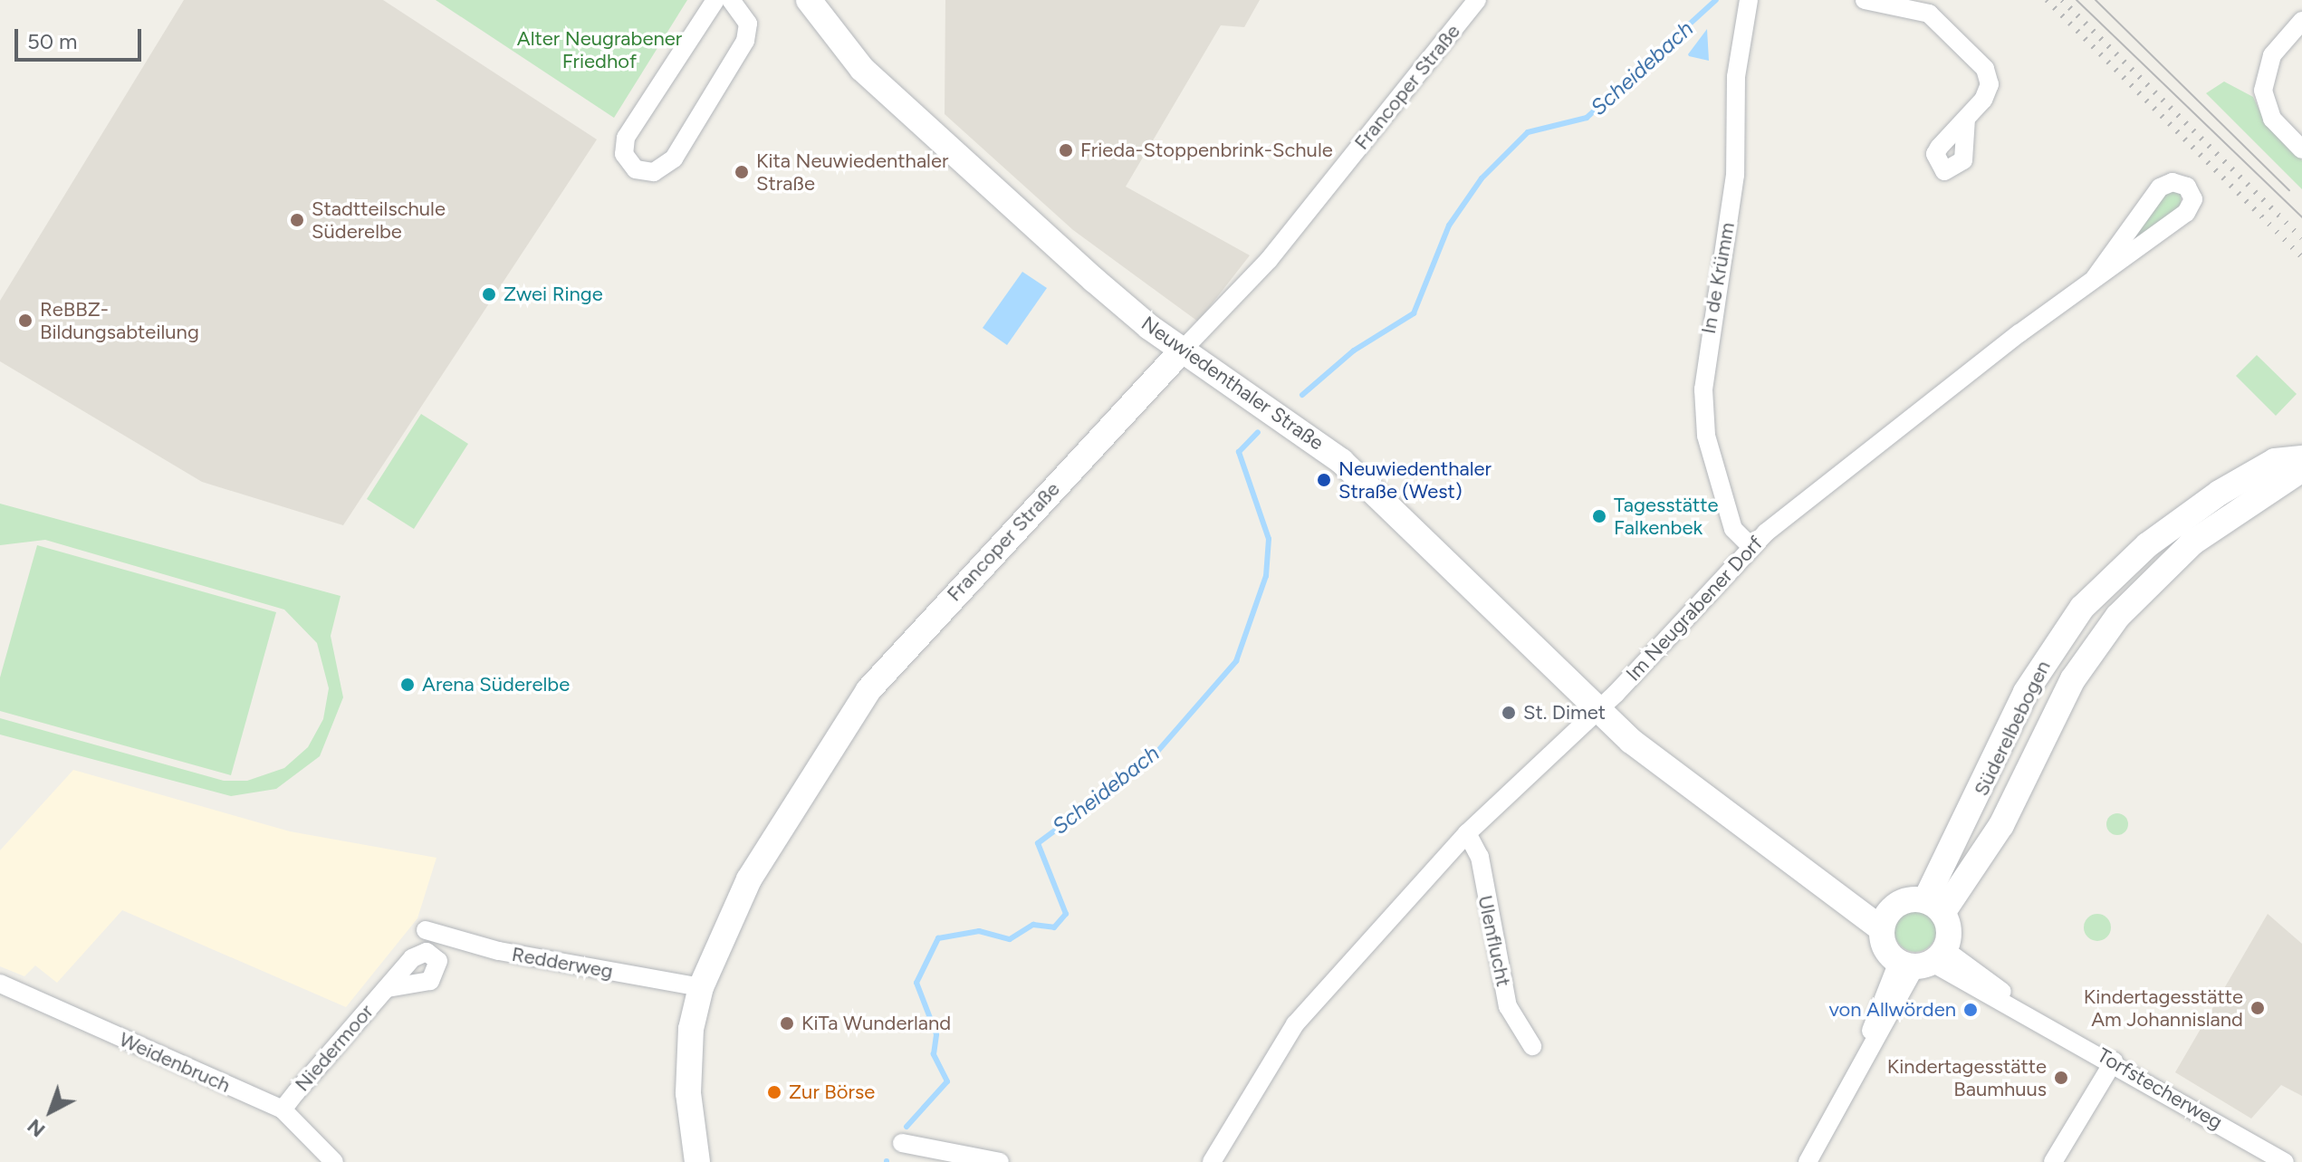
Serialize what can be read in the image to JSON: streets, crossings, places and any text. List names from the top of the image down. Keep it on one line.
{"streets":{"main road":["Francoper Straße","Neuwiedenthaler Straße","Süderelbebogen"],"street":["In de Krümm","Im Neugrabener Dorf","Ulenflucht","Redderweg","Niedermoor","Weidenbruch","Torfstecherweg"]},"crossings":[["Francoper Straße","Neuwiedenthaler Straße"],["Francoper Straße","Redderweg"],["In de Krümm","Im Neugrabener Dorf"],["Neuwiedenthaler Straße","Im Neugrabener Dorf"],["Neuwiedenthaler Straße","Süderelbebogen"],["Neuwiedenthaler Straße","Torfstecherweg"],["Im Neugrabener Dorf","Ulenflucht"],["Süderelbebogen","Torfstecherweg"],["Niedermoor","Weidenbruch"]],"water":["Scheidebach"],"parks":["Alter Neugrabener Friedhof"],"places":["Frieda-Stoppenbrink-Schule","Kita Neuwiedenthaler Straße","Stadtteilschule Süderelbe","Zwei Ringe","ReBBZ- Bildungsabteilung","Neuwiedenthaler Straße (West)","Tagesstätte Falkenbek","Arena Süderelbe","St. Dimet","Kindertagesstätte Am Johannisland","von Allwörden","KiTa Wunderland","Kindertagesstätte Baumhuus","Zur Börse"],"scale_bar":"50 m","north":"bottom left"}
